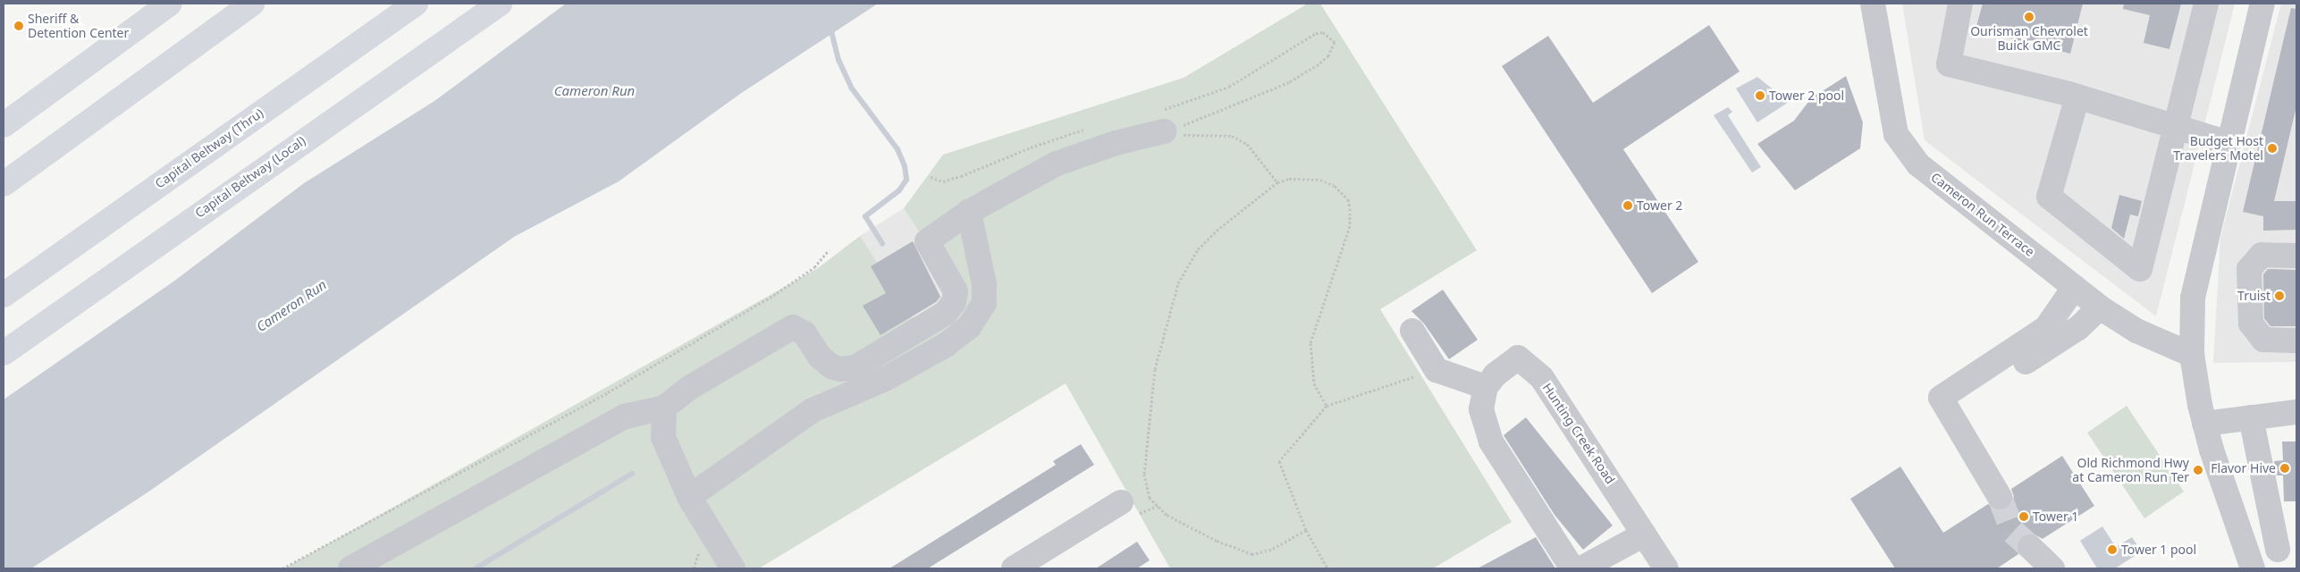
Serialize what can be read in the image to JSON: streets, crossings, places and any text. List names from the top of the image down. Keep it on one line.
{"streets":{"highway":["Capital Beltway (Thru)","Capital Beltway (Local)"],"street":["Cameron Run Terrace","Hunting Creek Road"]},"water":["Cameron Run"],"places":["Ourisman Chevrolet Buick GMC","Sheriff & Detention Center","Tower 2 pool","Budget Host Travelers Motel","Tower 2","Truist","Flavor Hive","Old Richmond Hwy at Cameron Run Ter","Tower 1","Tower 1 pool"]}
